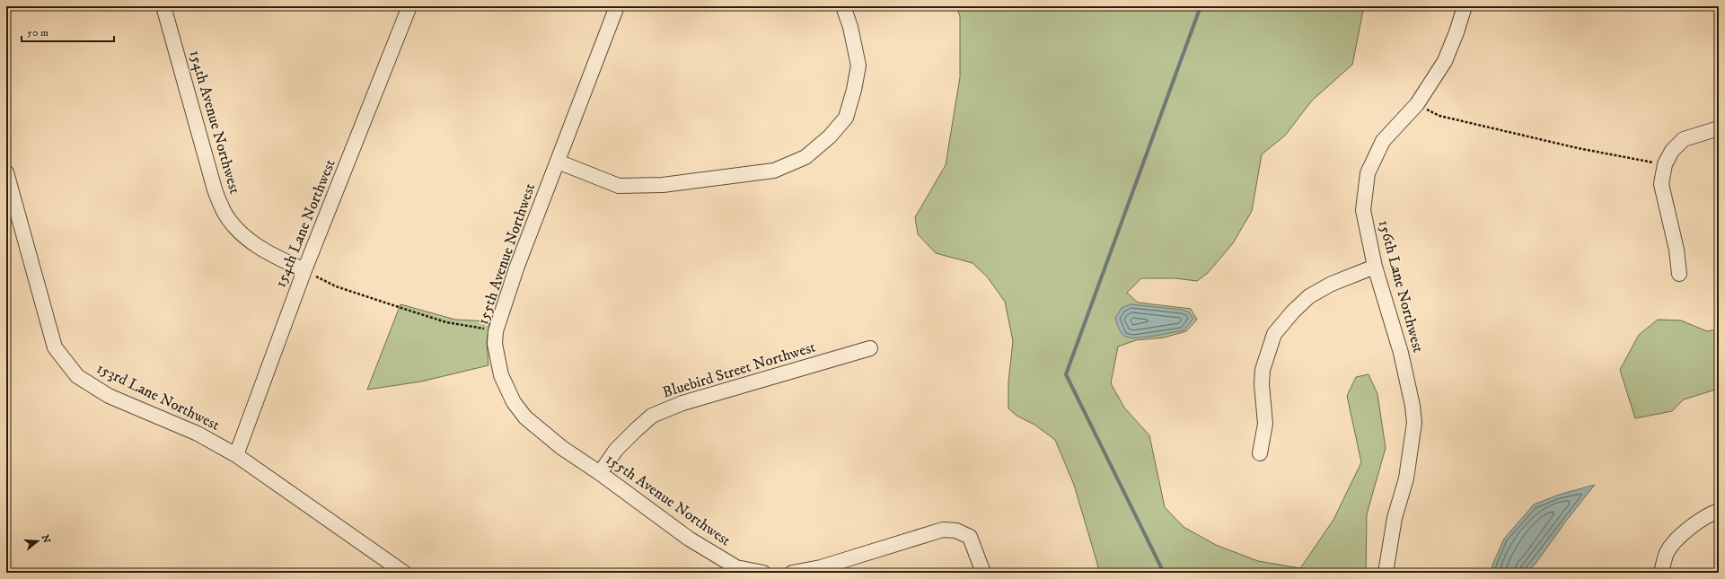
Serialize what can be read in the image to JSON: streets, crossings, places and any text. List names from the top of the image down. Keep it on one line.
{"streets":{"street":["154th Avenue Northwest","154th Lane Northwest","155th Avenue Northwest","156th Lane Northwest","Bluebird Street Northwest","153rd Lane Northwest"]},"crossings":[["154th Avenue Northwest","154th Lane Northwest"],["154th Lane Northwest","153rd Lane Northwest"],["155th Avenue Northwest","Bluebird Street Northwest"]],"scale_bar":"50 m","north":"right"}
